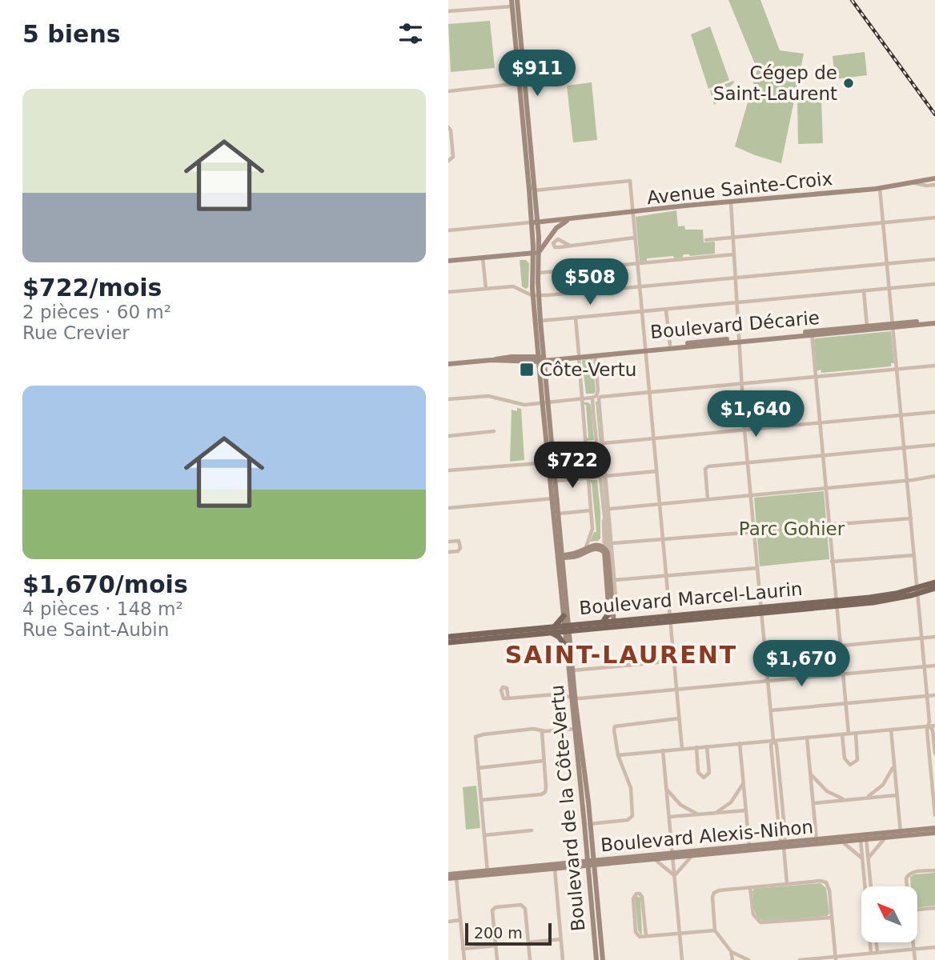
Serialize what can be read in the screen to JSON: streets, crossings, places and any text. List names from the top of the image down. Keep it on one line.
{"streets":{"main road":["Avenue Sainte-Croix","Boulevard Décarie","Boulevard Marcel-Laurin","Boulevard de la Côte-Vertu","Boulevard Alexis-Nihon"]},"crossings":[["Avenue Sainte-Croix","Boulevard de la Côte-Vertu"],["Boulevard Décarie","Boulevard de la Côte-Vertu"],["Boulevard Marcel-Laurin","Boulevard de la Côte-Vertu"],["Boulevard de la Côte-Vertu","Boulevard Alexis-Nihon"]],"districts":["SAINT-LAURENT"],"parks":["Parc Gohier"],"places":{"other":["Cégep de Saint-Laurent"],"transit":["Côte-Vertu"]},"scale_bar":"200 m","north":"top left","page":{"heading":"5 biens","price":["$911","$508","$1,640","$722","$1,670"],"list":[{"name":"$722/mois","note":"2 pièces · 60 m² · Rue Crevier"},{"name":"$1,670/mois","note":"4 pièces · 148 m² · Rue Saint-Aubin"}],"scale":"200 m"}}
